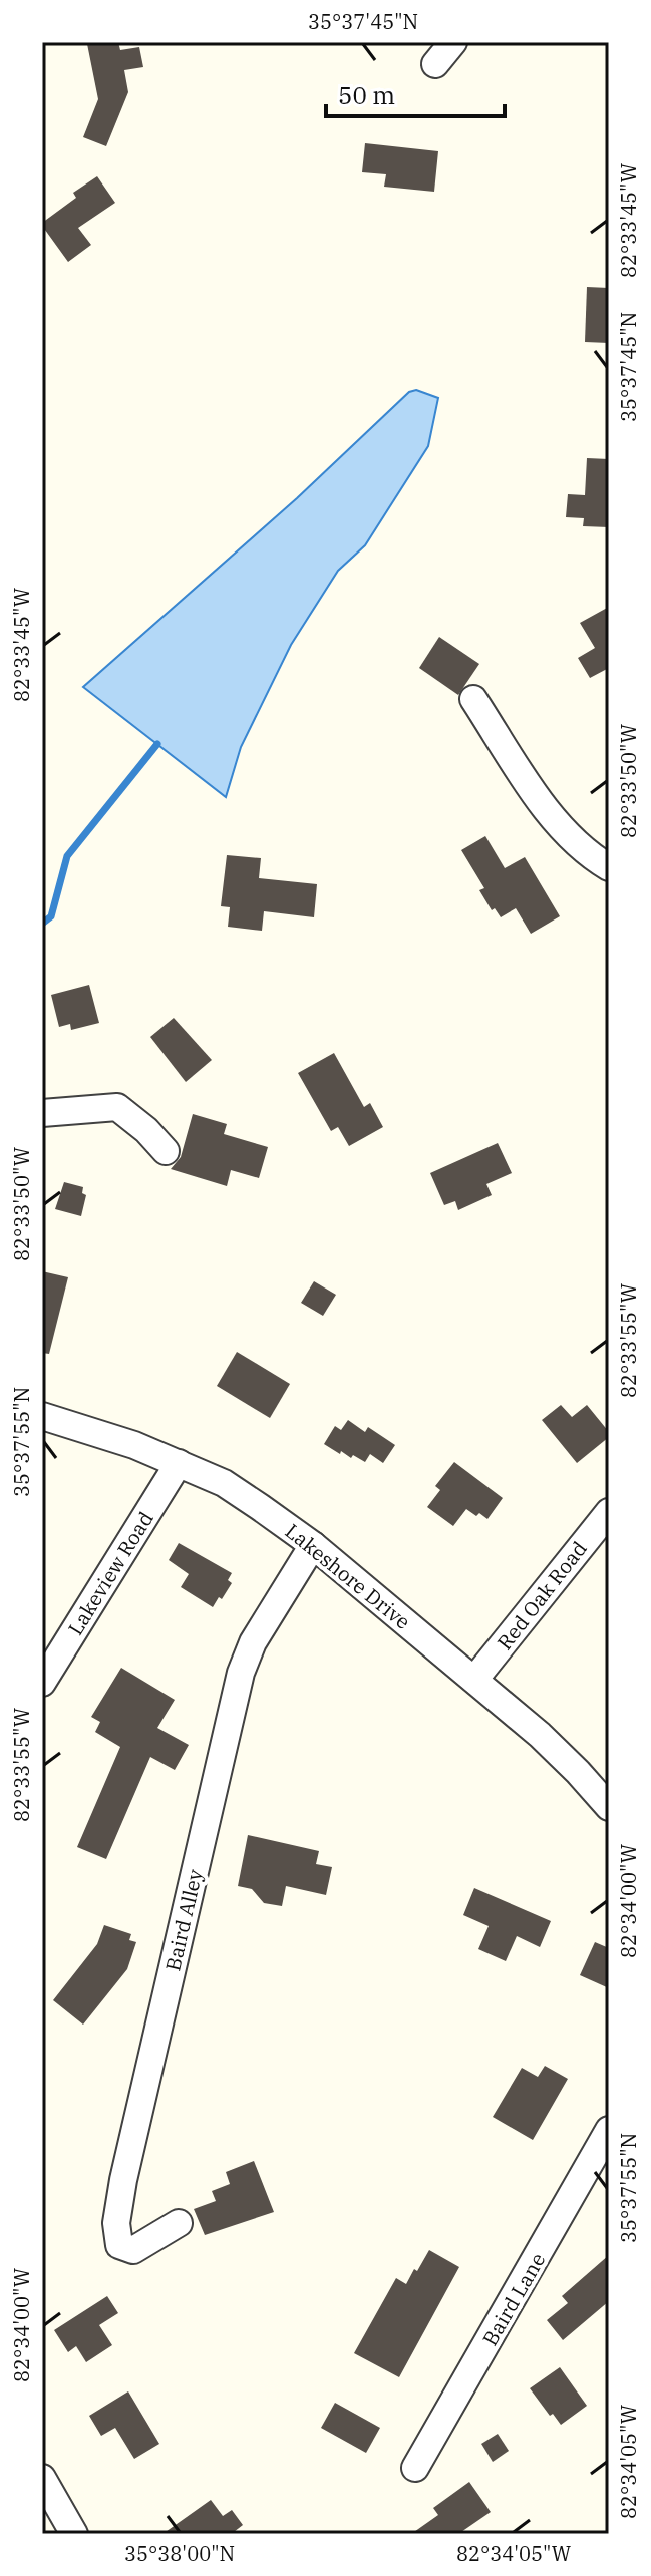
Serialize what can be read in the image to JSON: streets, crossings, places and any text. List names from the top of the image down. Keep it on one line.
{"streets":{"street":["Lakeview Road","Lakeshore Drive","Red Oak Road","Baird Alley","Baird Lane"]},"crossings":[["Lakeview Road","Lakeshore Drive"],["Lakeshore Drive","Red Oak Road"],["Lakeshore Drive","Baird Alley"]],"scale_bar":"50 m","coordinates":["35°37'45\"N","82°33'45\"W","82°33'50\"W","82°33'55\"W","35°37'55\"N","82°34'00\"W","82°34'05\"W","35°38'00\"N"]}
